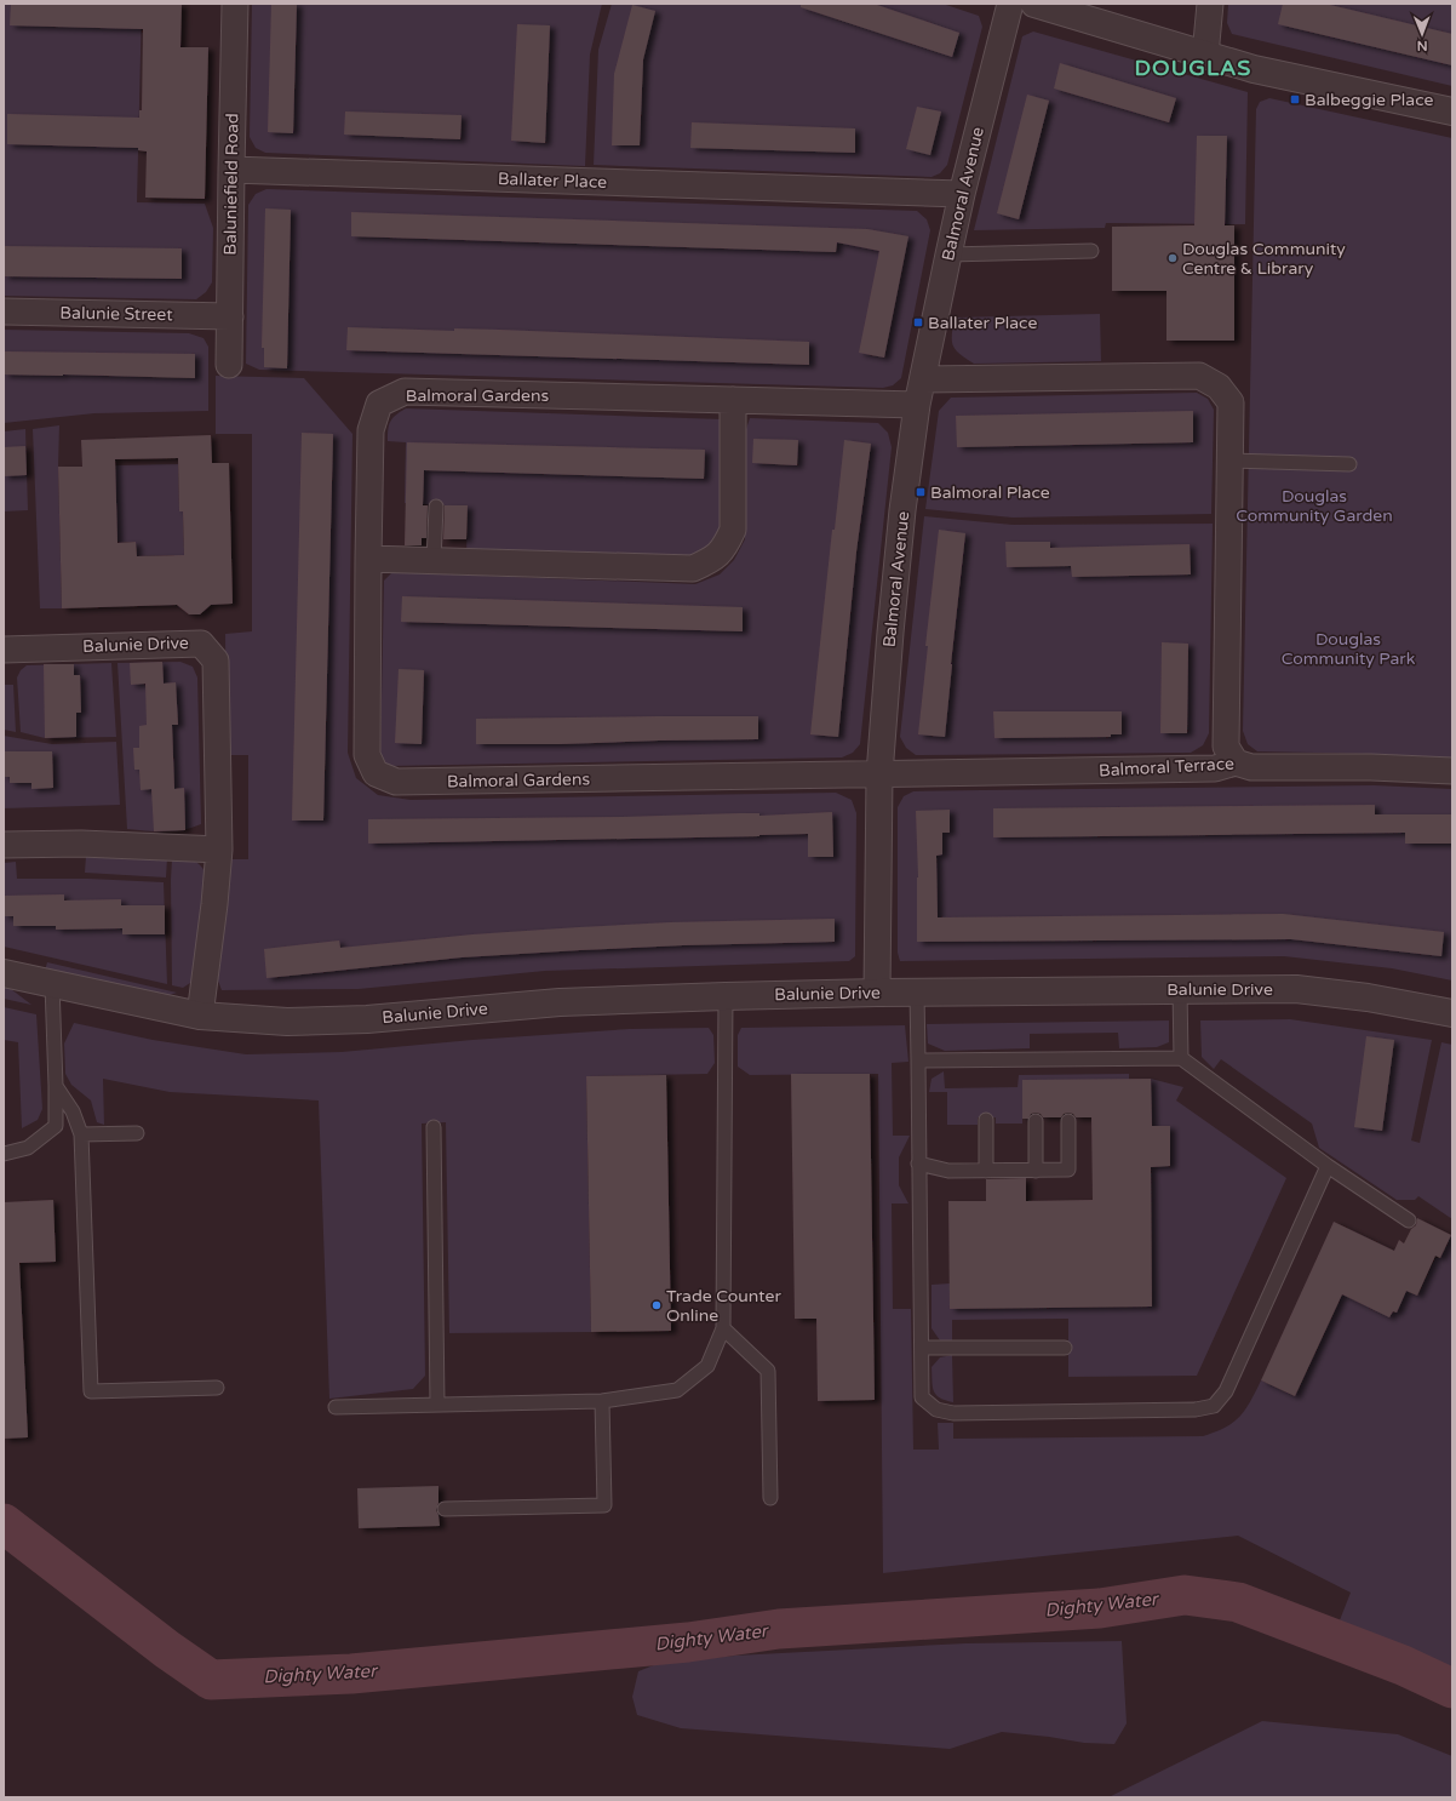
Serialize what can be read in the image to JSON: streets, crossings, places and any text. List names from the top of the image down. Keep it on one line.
{"streets":{"street":["Ballater Place","Baluniefield Road","Balmoral Avenue","Balunie Street","Balmoral Gardens","Balunie Drive","Balmoral Terrace"]},"crossings":[["Ballater Place","Baluniefield Road"],["Ballater Place","Balmoral Avenue"],["Baluniefield Road","Balunie Street"],["Balmoral Avenue","Balmoral Gardens"],["Balmoral Avenue","Balunie Drive"],["Balmoral Avenue","Balmoral Terrace"],["Balmoral Gardens","Balmoral Terrace"]],"districts":["DOUGLAS"],"water":["Dighty Water"],"parks":["Douglas Community Garden","Douglas Community Park"],"places":{"transit":["Balbeggie Place","Ballater Place","Balmoral Place"],"other":["Douglas Community Centre & Library","Trade Counter Online"]},"north":"bottom"}
